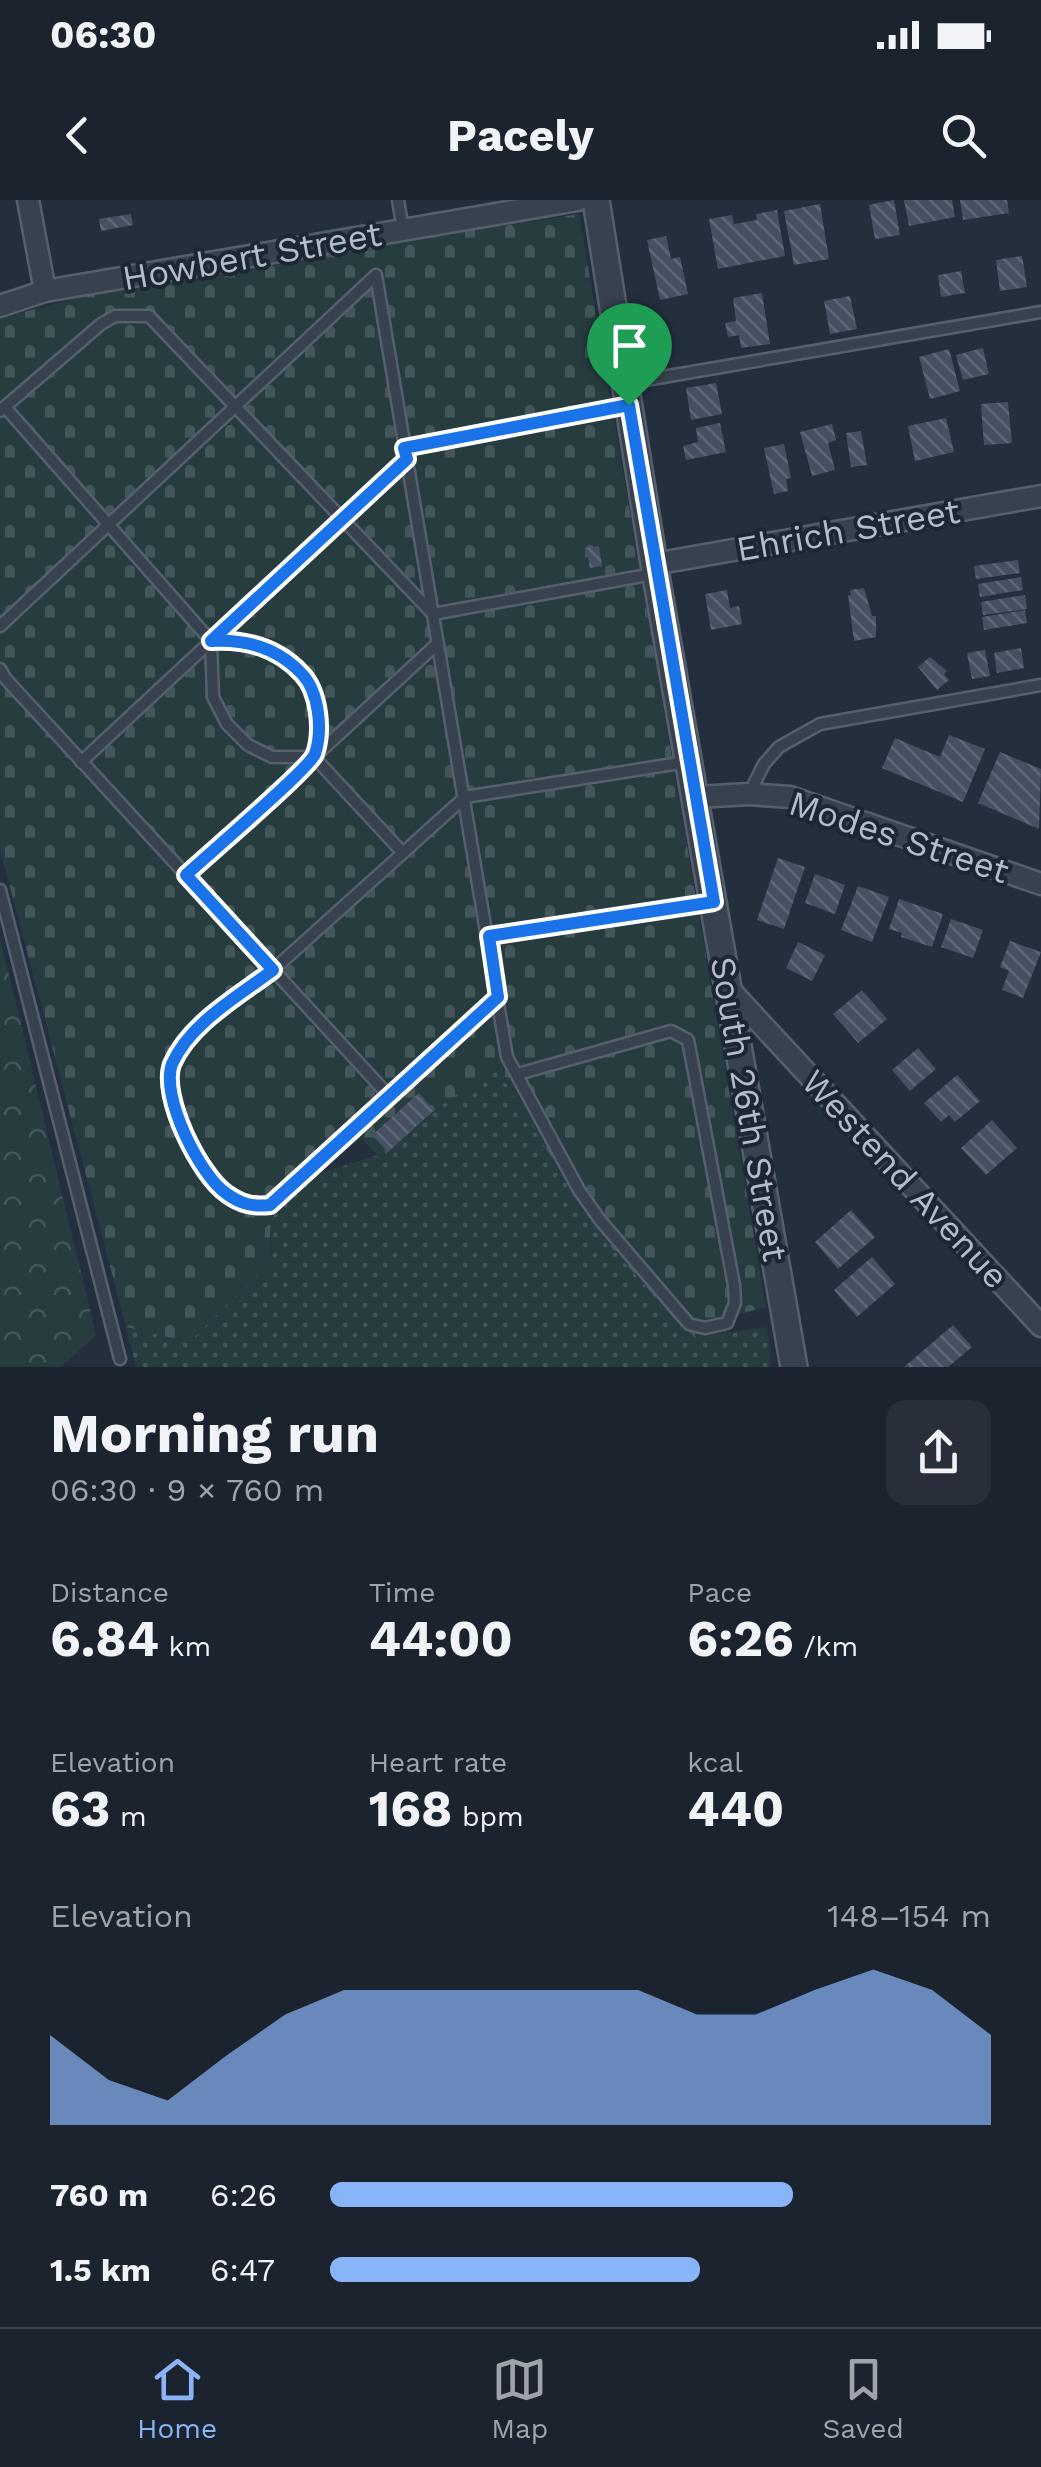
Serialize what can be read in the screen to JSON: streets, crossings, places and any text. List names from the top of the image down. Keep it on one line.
{"streets":{"street":["Howbert Street","Ehrich Street","Modes Street","South 26th Street","Westend Avenue"]},"crossings":[["Ehrich Street","South 26th Street"],["Modes Street","South 26th Street"],["South 26th Street","Westend Avenue"]],"page":{"status":"06:30","header":"Pacely","heading":["Morning run","06:30 · 9 × 760 m"],"stats":[["Distance","6.84 km"],["Time","44:00"],["Pace","6:26 /km"],["Elevation","63 m"],["Heart rate","168 bpm"],["kcal","440"]],"chart":["Elevation","148–154 m"],"list":[{"name":"760 m","note":"6:26"},{"name":"1.5 km","note":"6:47"}],"tabs":["Home","Map","Saved"]}}
